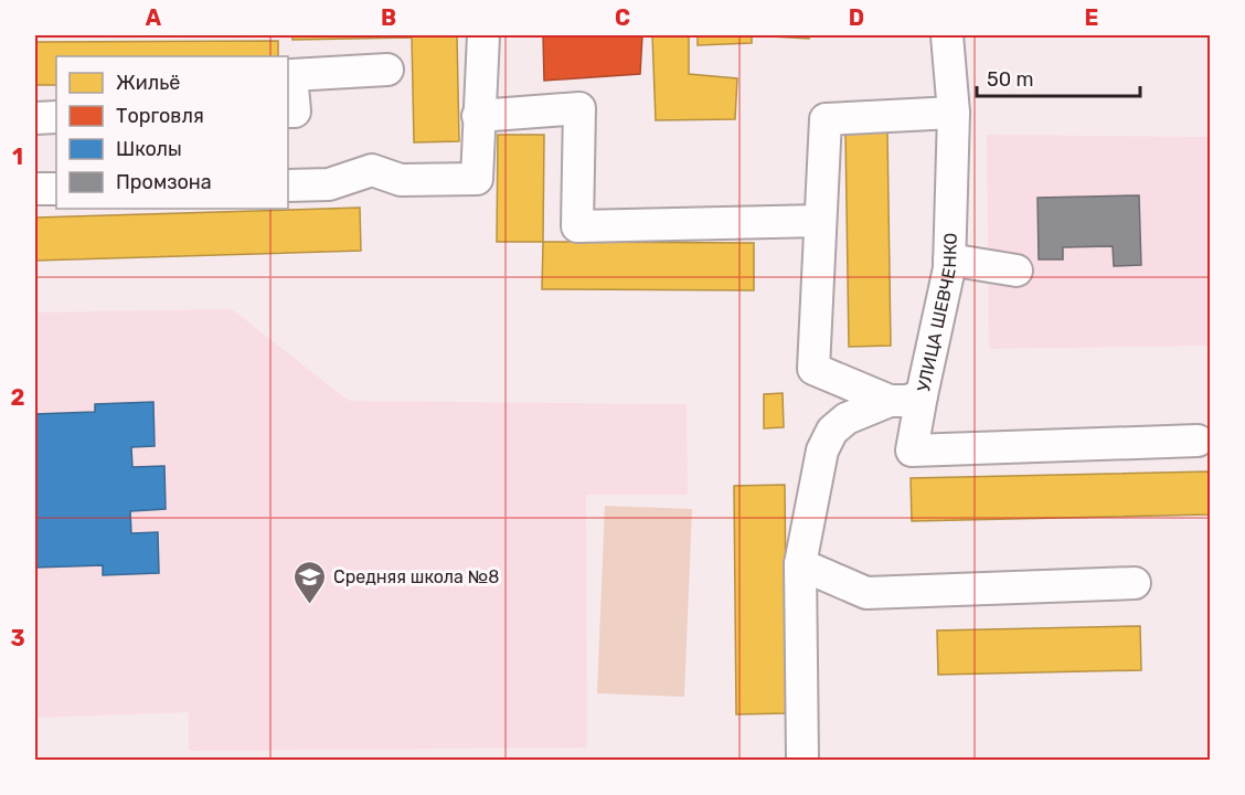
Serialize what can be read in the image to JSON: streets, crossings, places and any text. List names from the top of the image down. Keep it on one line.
{"streets":{"street":["УЛИЦА ШЕВЧЕНКО"]},"places":{"school or university":["Средняя школа №8"]},"legend":["Жильё","Торговля","Школы","Промзона"],"scale_bar":"50 m","grid":{"columns":["A","B","C","D","E"],"rows":["1","2","3"]}}
